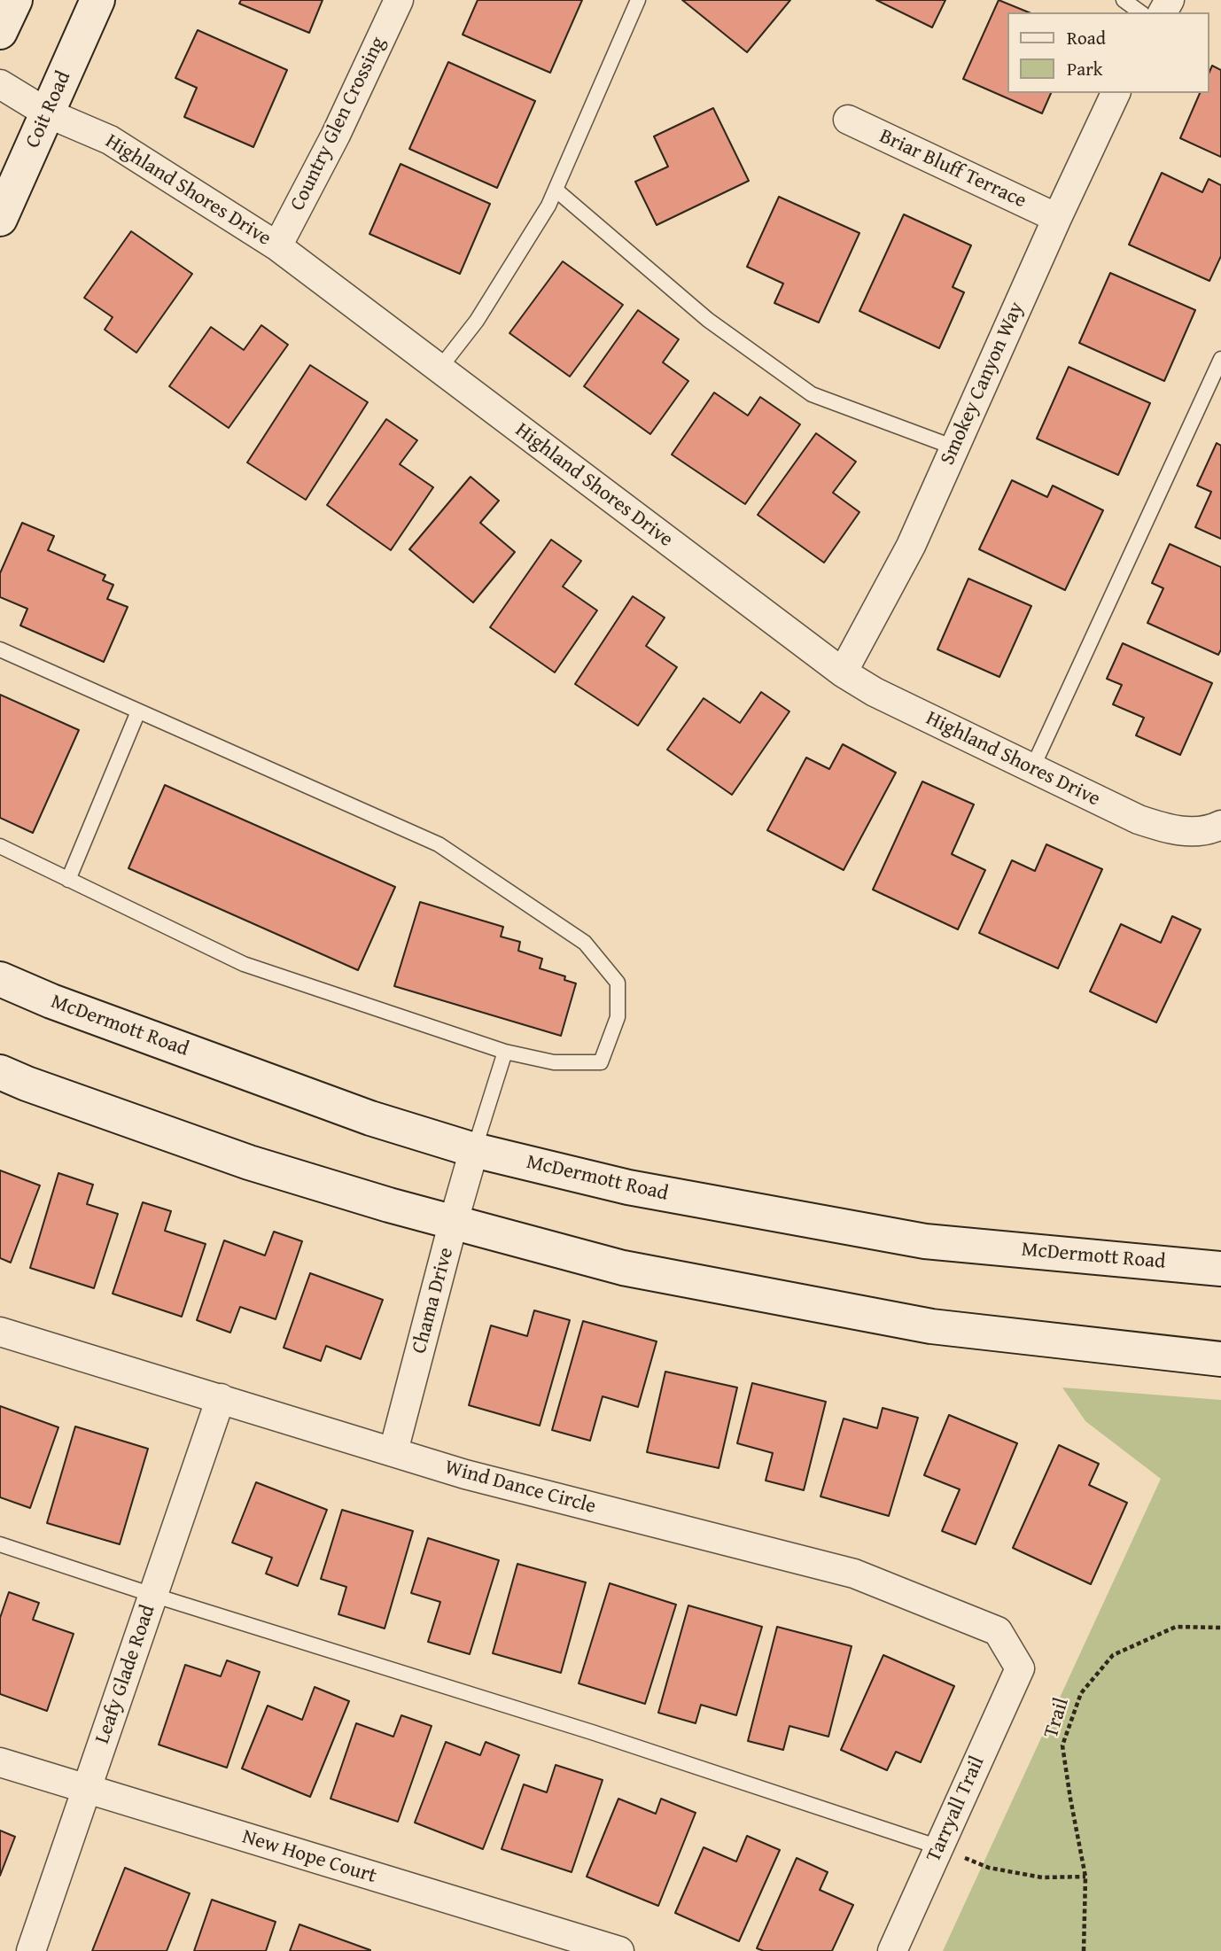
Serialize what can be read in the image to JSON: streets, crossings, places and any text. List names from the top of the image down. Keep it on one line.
{"streets":{"main road":["Coit Road","McDermott Road"],"street":["Country Glen Crossing","Briar Bluff Terrace","Highland Shores Drive","Smokey Canyon Way","Chama Drive","Wind Dance Circle","Leafy Glade Road","Tarryall Trail","New Hope Court"],"path":["Trail"]},"crossings":[["Coit Road","Highland Shores Drive"],["Country Glen Crossing","Highland Shores Drive"],["Briar Bluff Terrace","Smokey Canyon Way"],["Highland Shores Drive","Smokey Canyon Way"],["McDermott Road","Chama Drive"],["Chama Drive","Wind Dance Circle"],["Wind Dance Circle","Leafy Glade Road"],["Wind Dance Circle","Tarryall Trail"],["Leafy Glade Road","New Hope Court"]],"legend":["Road","Park"]}
